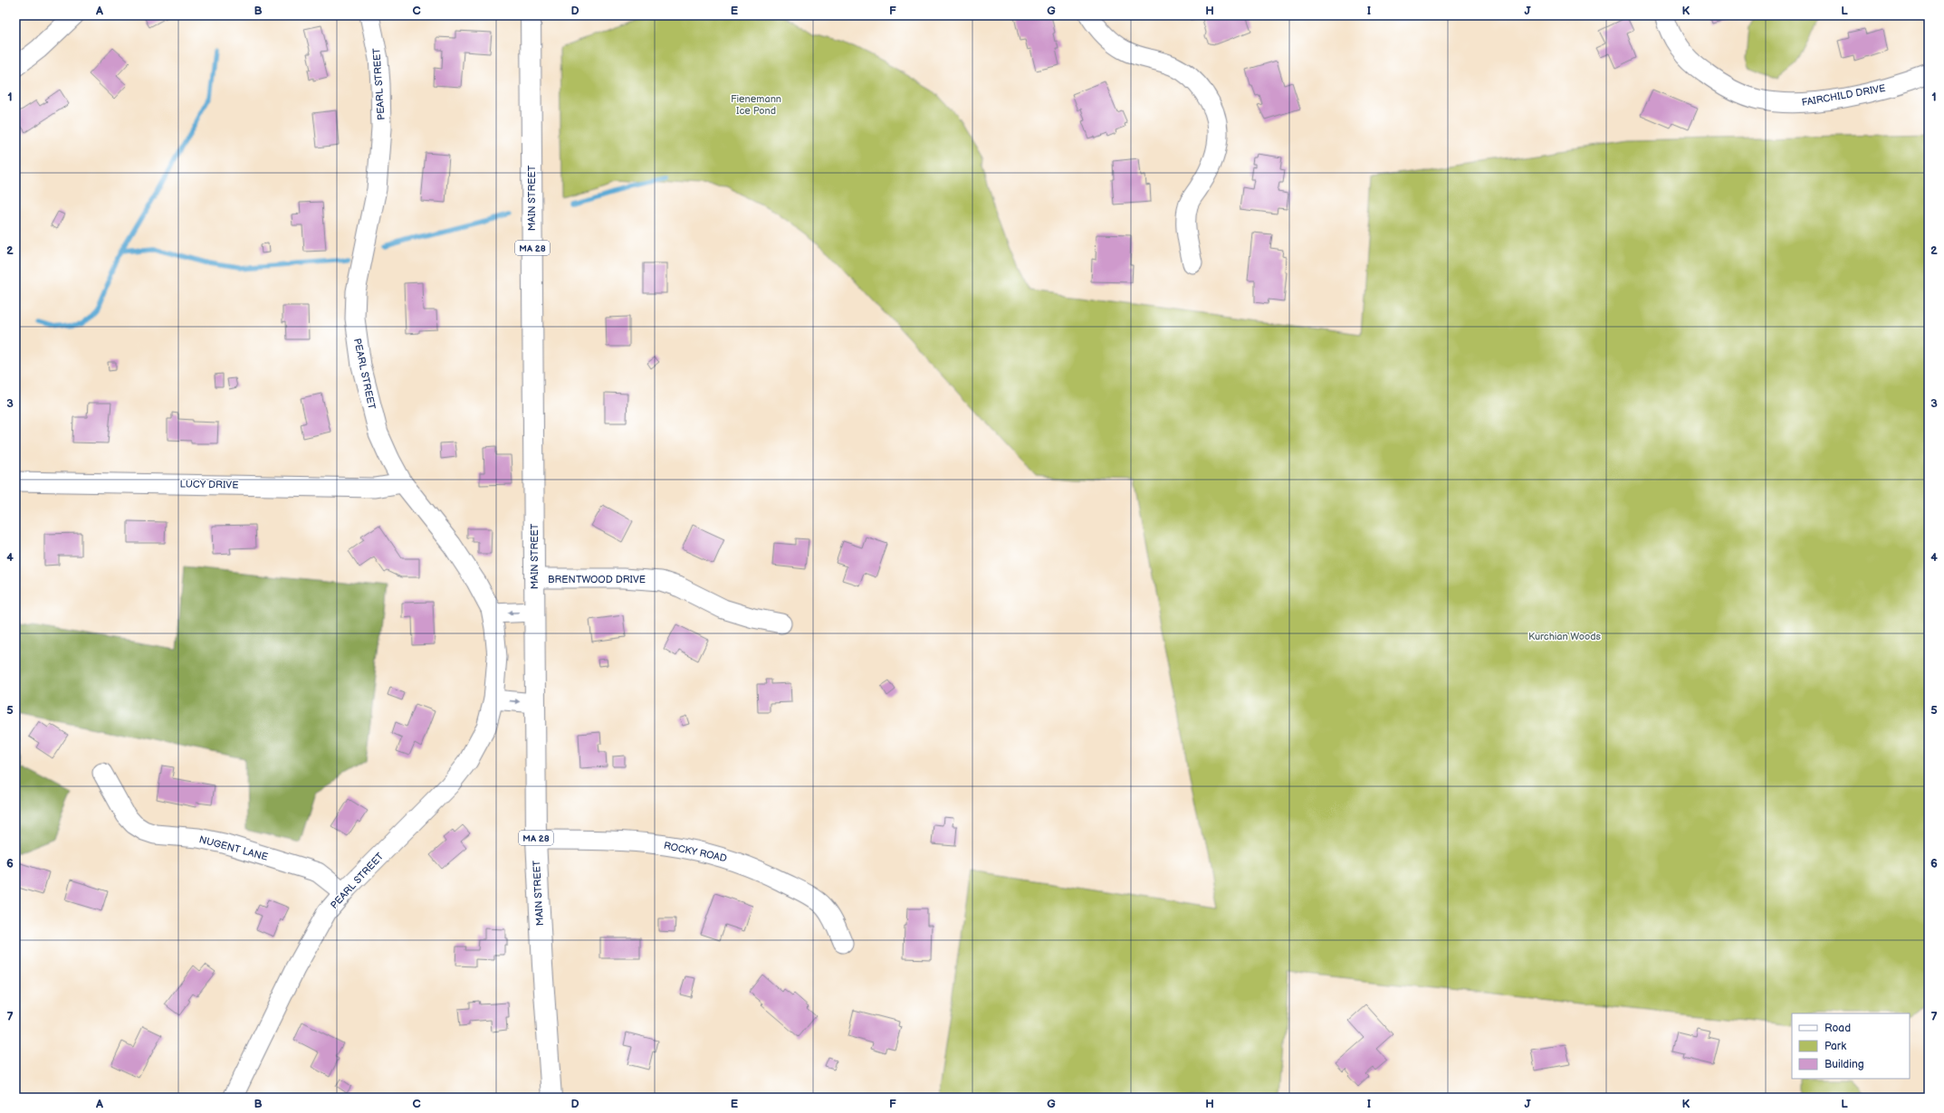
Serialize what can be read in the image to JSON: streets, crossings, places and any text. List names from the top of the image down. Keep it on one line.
{"streets":{"main road":["MAIN STREET","MA 28"],"street":["PEARL STREET","FAIRCHILD DRIVE","LUCY DRIVE","BRENTWOOD DRIVE","NUGENT LANE","ROCKY ROAD"]},"crossings":[["PEARL STREET","LUCY DRIVE"],["PEARL STREET","NUGENT LANE"],["MAIN STREET","BRENTWOOD DRIVE"],["MAIN STREET","ROCKY ROAD"]],"parks":["Fienemann Ice Pond","Kurchian Woods"],"legend":["Road","Park","Building"],"grid":{"columns":["A","B","C","D","E","F","G","H","I","J","K","L"],"rows":["1","2","3","4","5","6","7"]}}
